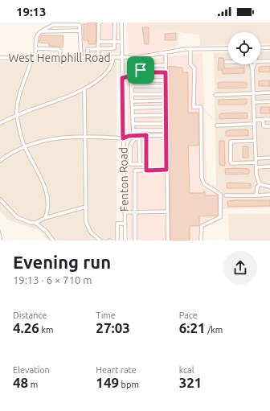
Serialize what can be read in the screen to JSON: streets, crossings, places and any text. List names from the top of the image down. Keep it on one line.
{"streets":{"street":["West Hemphill Road","Fenton Road"]},"crossings":[["West Hemphill Road","Fenton Road"]],"page":{"status":"19:13","heading":["Evening run","19:13 · 6 × 710 m"],"stats":[["Distance","4.26 km"],["Time","27:03"],["Pace","6:21 /km"],["Elevation","48 m"],["Heart rate","149 bpm"],["kcal","321"]]}}
